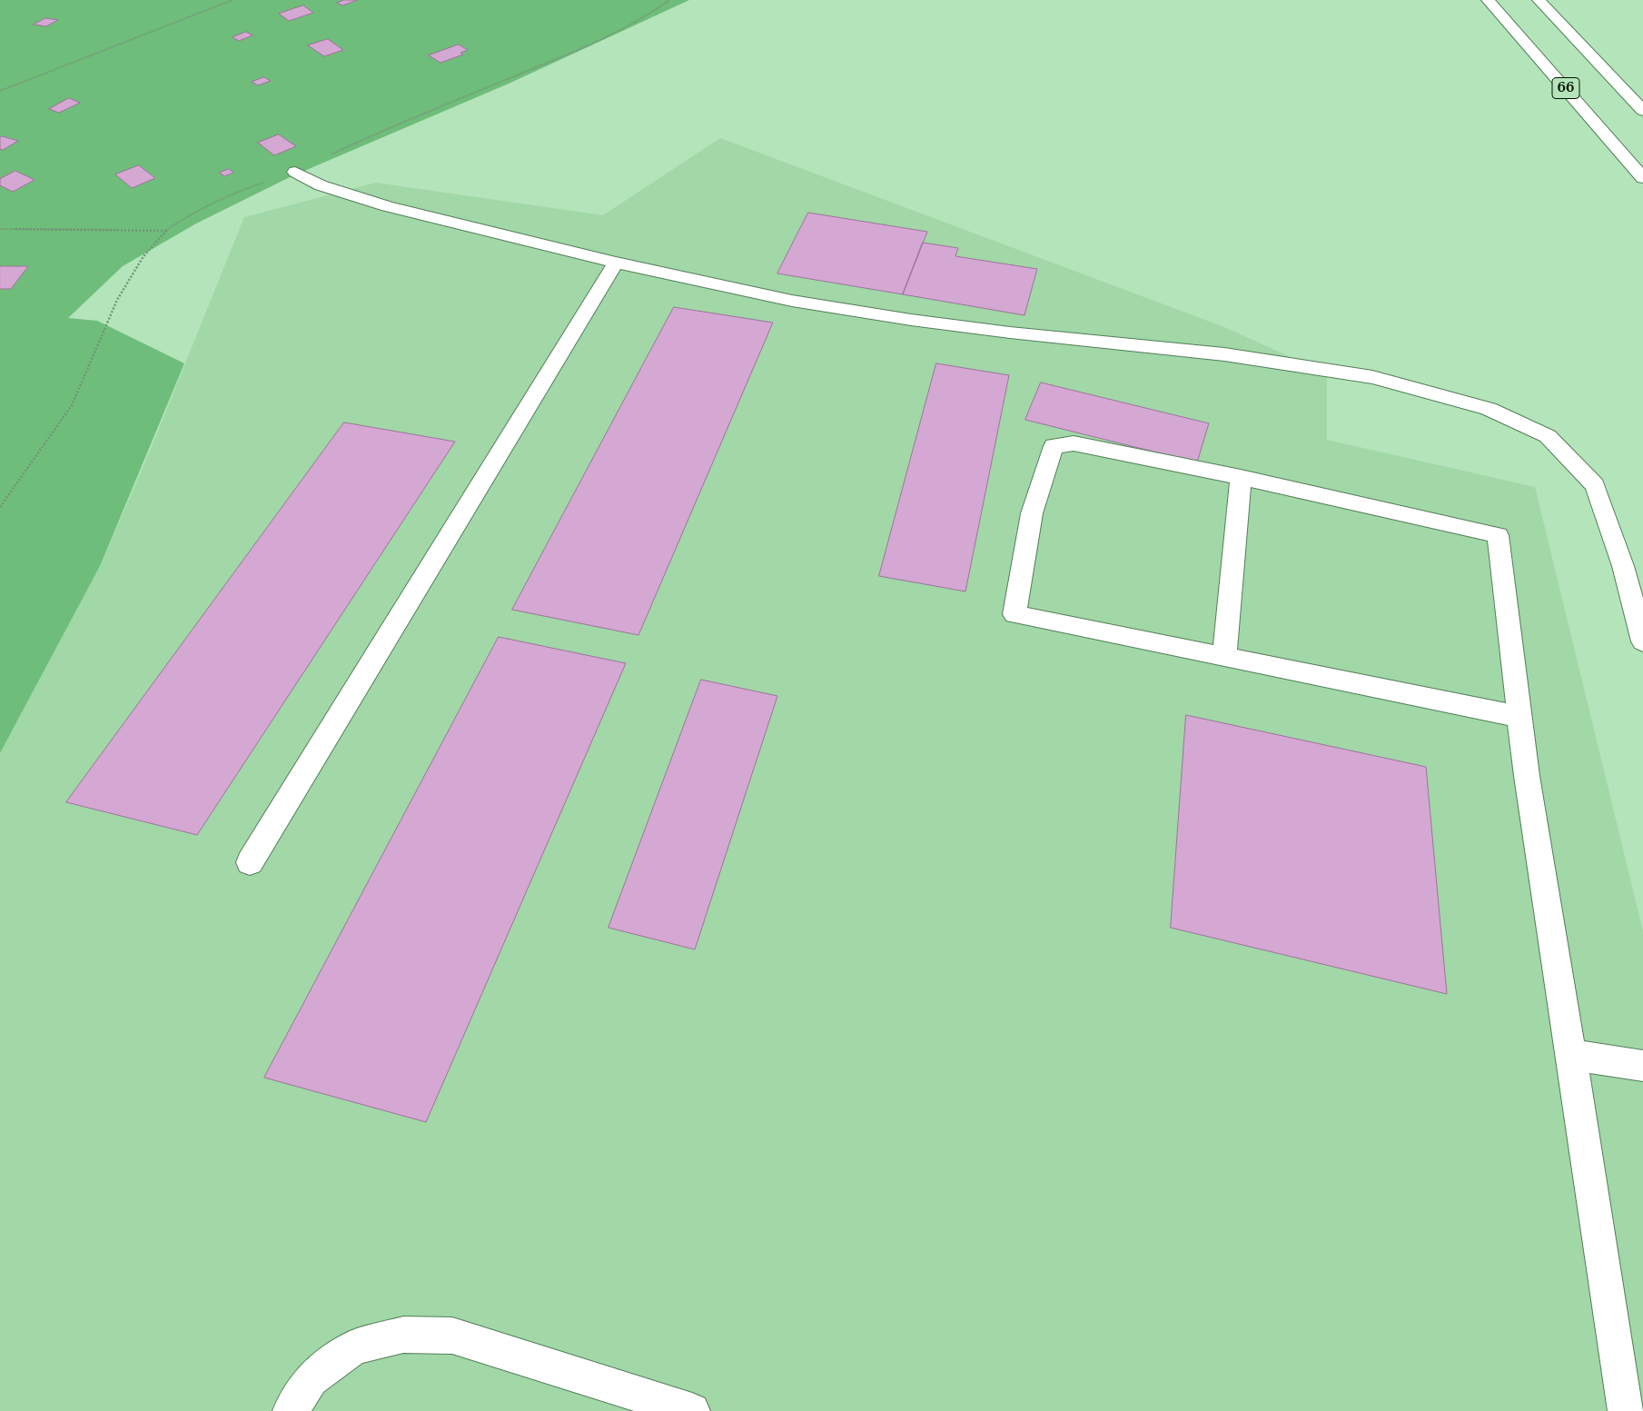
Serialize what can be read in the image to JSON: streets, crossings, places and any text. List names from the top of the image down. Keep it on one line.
{"streets":{"main road":["66"]}}
